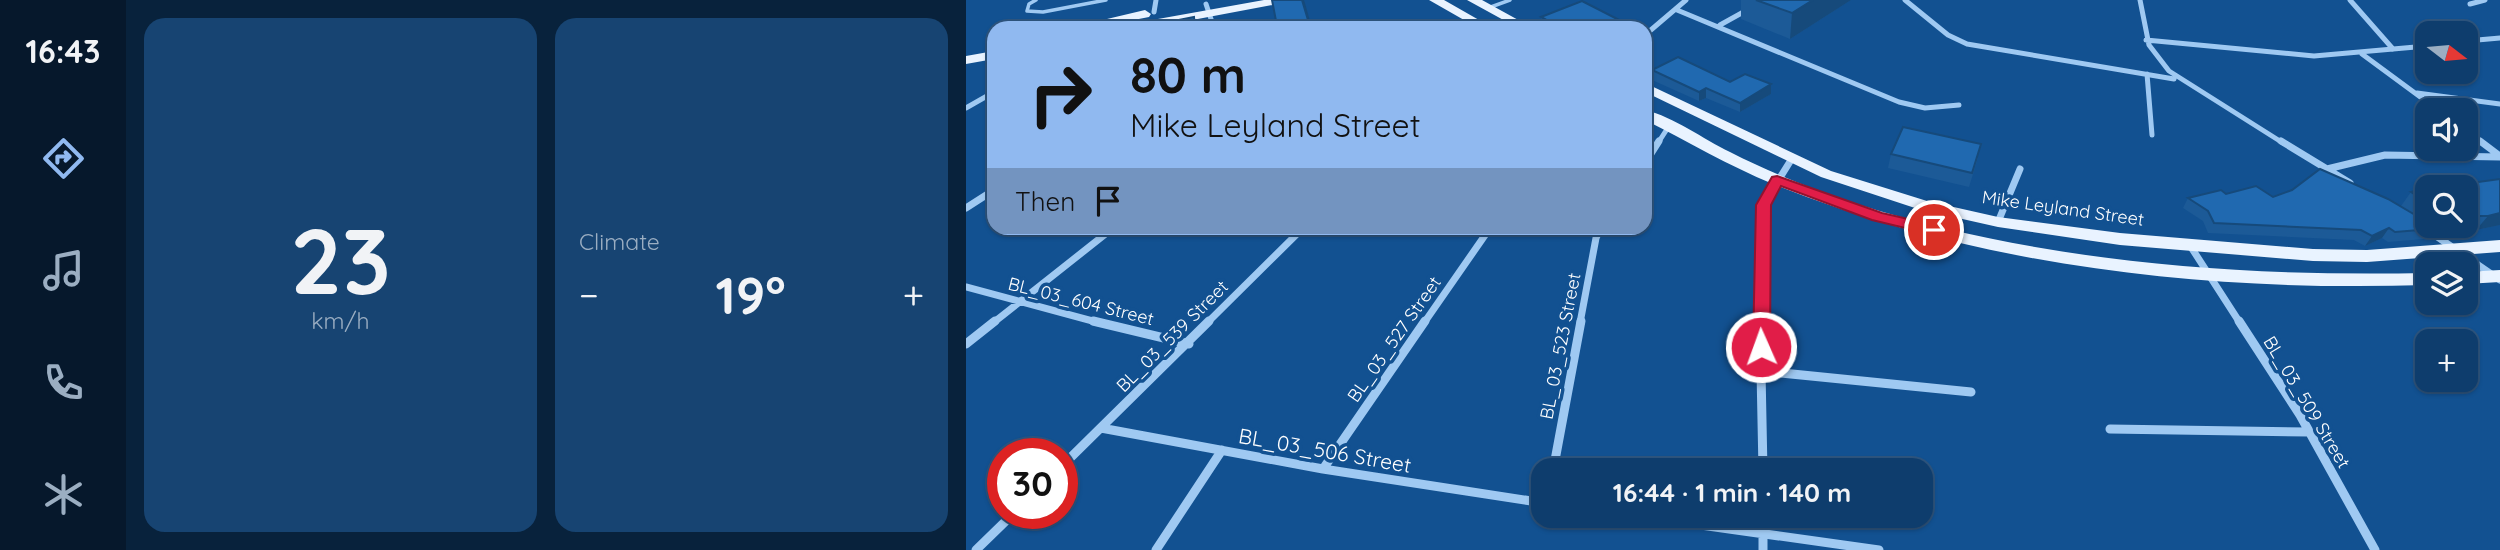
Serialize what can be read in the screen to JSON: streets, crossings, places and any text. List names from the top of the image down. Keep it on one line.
{"streets":{"main road":["Mike Leyland Street"],"street":["BL_03_604 Street","BL_03_539 Street","BL_03_527 Street","BL_03_523 Street","BL_03_509 Street","BL_03_506 Street"]},"crossings":[["Mike Leyland Street","BL_03_509 Street"],["BL_03_604 Street","BL_03_539 Street"],["BL_03_539 Street","BL_03_506 Street"],["BL_03_527 Street","BL_03_506 Street"]],"north":"right","page":{"tabs":"16:43","tile":[["23","km/h"],"Climate"],"map_buttons":"+","turn":["80 m","Mike Leyland Street"],"then":"Then","heat":["−","19°","+"],"limit":"30","trip":"16:44 · 1 min · 140 m"}}
